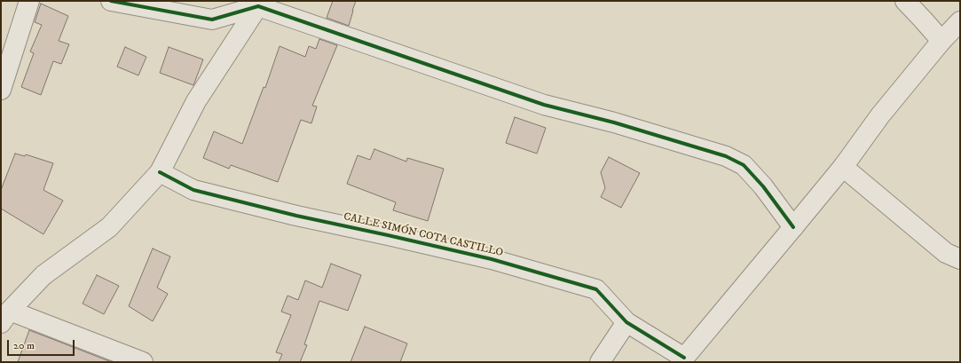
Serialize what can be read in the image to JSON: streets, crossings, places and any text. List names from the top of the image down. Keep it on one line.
{"streets":{"street":["CALLE SIMÓN COTA CASTILLO"]},"scale_bar":"20 m"}
